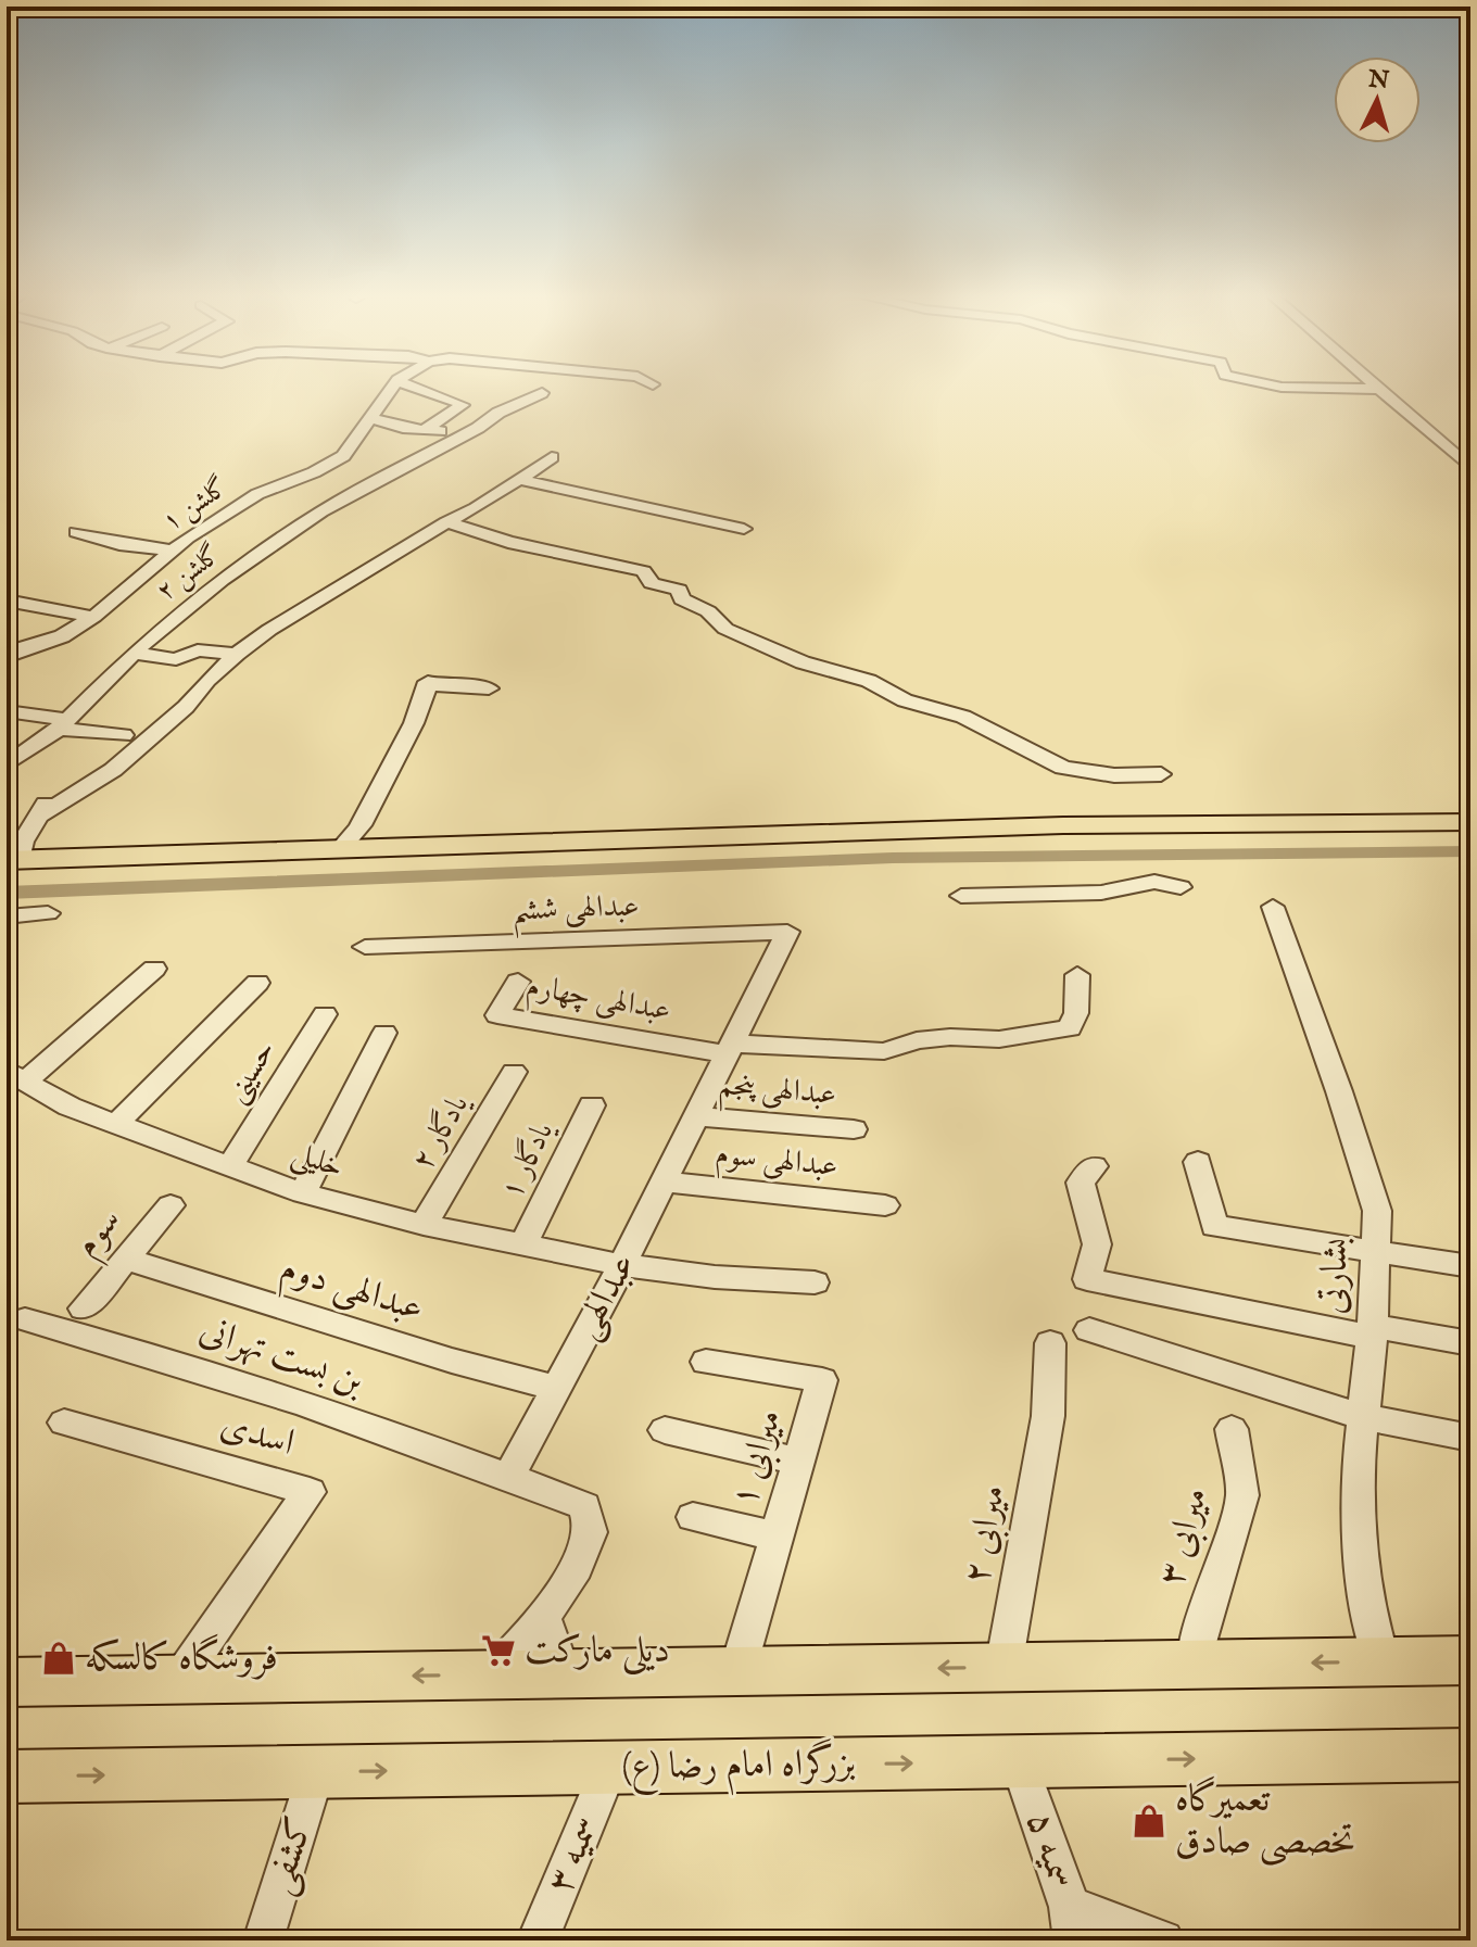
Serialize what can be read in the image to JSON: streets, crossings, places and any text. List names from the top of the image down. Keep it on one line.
{"streets":{"highway":["بزرگراه امام رضا (ع)"],"street":["گلشن ۱","گلشن ۲","عبدالهی ششم","عبدالهی چهارم","حسینی","عبدالهی پنجم","یادگار ۲","خلیلی","یادگار ۱","عبدالهی سوم","سوم","بشارتی","عبدالهی دوم","عبدالهی","بن بست تهرانی","اسدی","میرابی ۱","میرابی ۲","میرابی ۳","سمیه ۵","سمیه ۳","کشفی"]},"crossings":[["عبدالهی ششم","عبدالهی"],["عبدالهی چهارم","عبدالهی"],["حسینی","خلیلی"],["عبدالهی پنجم","عبدالهی"],["یادگار ۲","خلیلی"],["خلیلی","یادگار ۱"],["خلیلی","عبدالهی"],["عبدالهی سوم","عبدالهی"],["سوم","عبدالهی دوم"],["عبدالهی دوم","عبدالهی"],["عبدالهی","بن بست تهرانی"],["بزرگراه امام رضا (ع)","سمیه ۵"],["بزرگراه امام رضا (ع)","سمیه ۳"],["بزرگراه امام رضا (ع)","کشفی"]],"places":{"supermarket":["دیلی مارکت"],"shop":["فروشگاه کالسکه","تعمیرگاه تخصصی صادق"]},"north":"top"}
